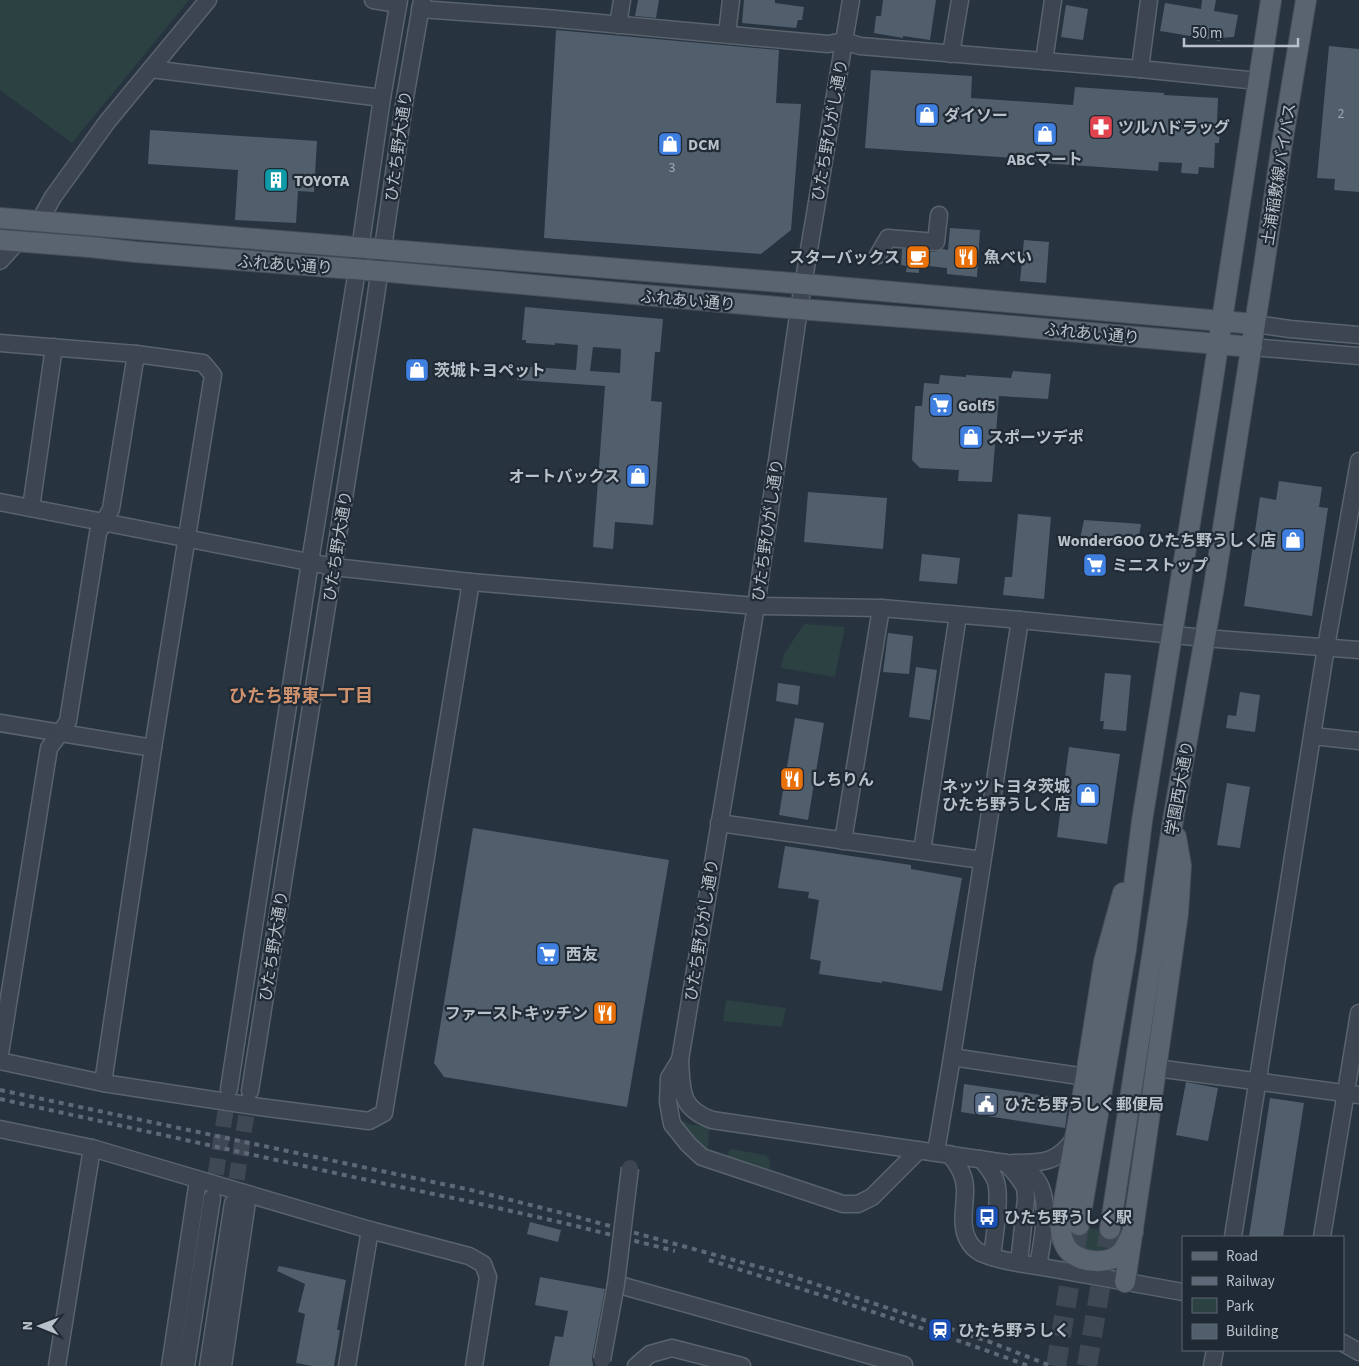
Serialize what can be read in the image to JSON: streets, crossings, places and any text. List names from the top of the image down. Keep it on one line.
{"streets":{"main road":["土浦稲敷線バイパス","ふれあい通り","学園西大通り"],"street":["ひたち野ひがし通り","ひたち野大通り"]},"crossings":[["ひたち野ひがし通り","ふれあい通り"],["ひたち野大通り","ふれあい通り"],["土浦稲敷線バイパス","ふれあい通り"],["土浦稲敷線バイパス","学園西大通り"],["ふれあい通り","学園西大通り"]],"districts":["ひたち野東一丁目"],"places":{"shop":["ダイソー","ABCマート","DCM","茨城トヨペット","スポーツデポ","オートバックス","WonderGOO ひたち野うしく店","ネッツトヨタ茨城 ひたち野うしく店"],"pharmacy":["ツルハドラッグ"],"building":["TOYOTA"],"cafe":["スターバックス"],"restaurant":["魚べい","しちりん","ファーストキッチン"],"supermarket":["Golf5","ミニストップ","西友"],"public building":["ひたち野うしく郵便局"],"bus stop":["ひたち野うしく駅"],"station":["ひたち野うしく"]},"house_numbers":["2","3"],"legend":["Road","Railway","Park","Building"],"scale_bar":"50 m","north":"left"}
